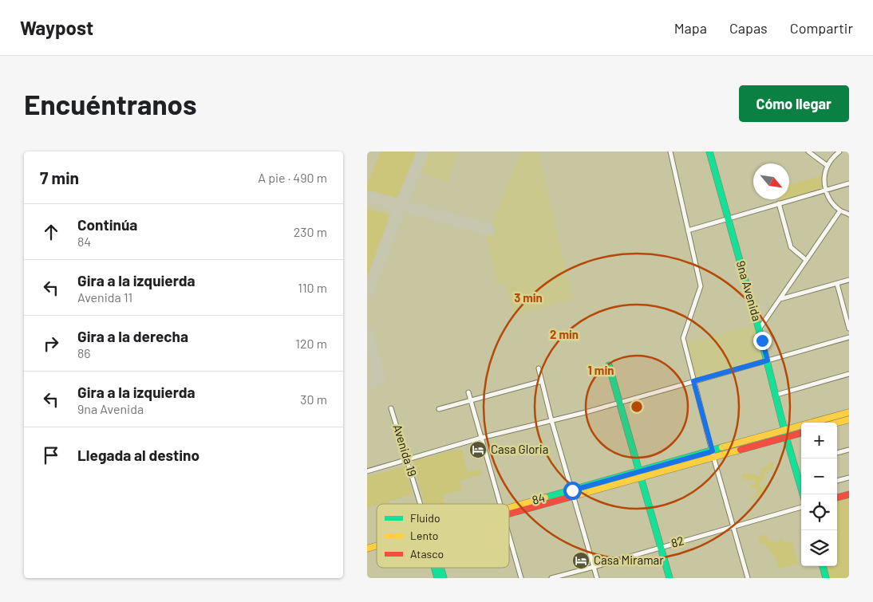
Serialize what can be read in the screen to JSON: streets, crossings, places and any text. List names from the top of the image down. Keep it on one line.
{"streets":{"main road":["9na Avenida","84"],"street":["Avenida 19","82"]},"crossings":[["9na Avenida","84"]],"places":{"hotel":["Casa Gloria","Casa Miramar"]},"legend":["Fluido","Lento","Atasco"],"north":"bottom right","page":{"header":"Waypost","nav":["Mapa","Capas","Compartir"],"buttons":"Cómo llegar","title":"Encuéntranos","heading":["7 min","A pie · 490 m"],"list":[["Continúa","84","230 m"],["Gira a la izquierda","Avenida 11","110 m"],["Gira a la derecha","86","120 m"],["Gira a la izquierda","9na Avenida","30 m"],"Llegada al destino"],"map_buttons":["+","−"]},"rings":["3 min","2 min","1 min"]}
